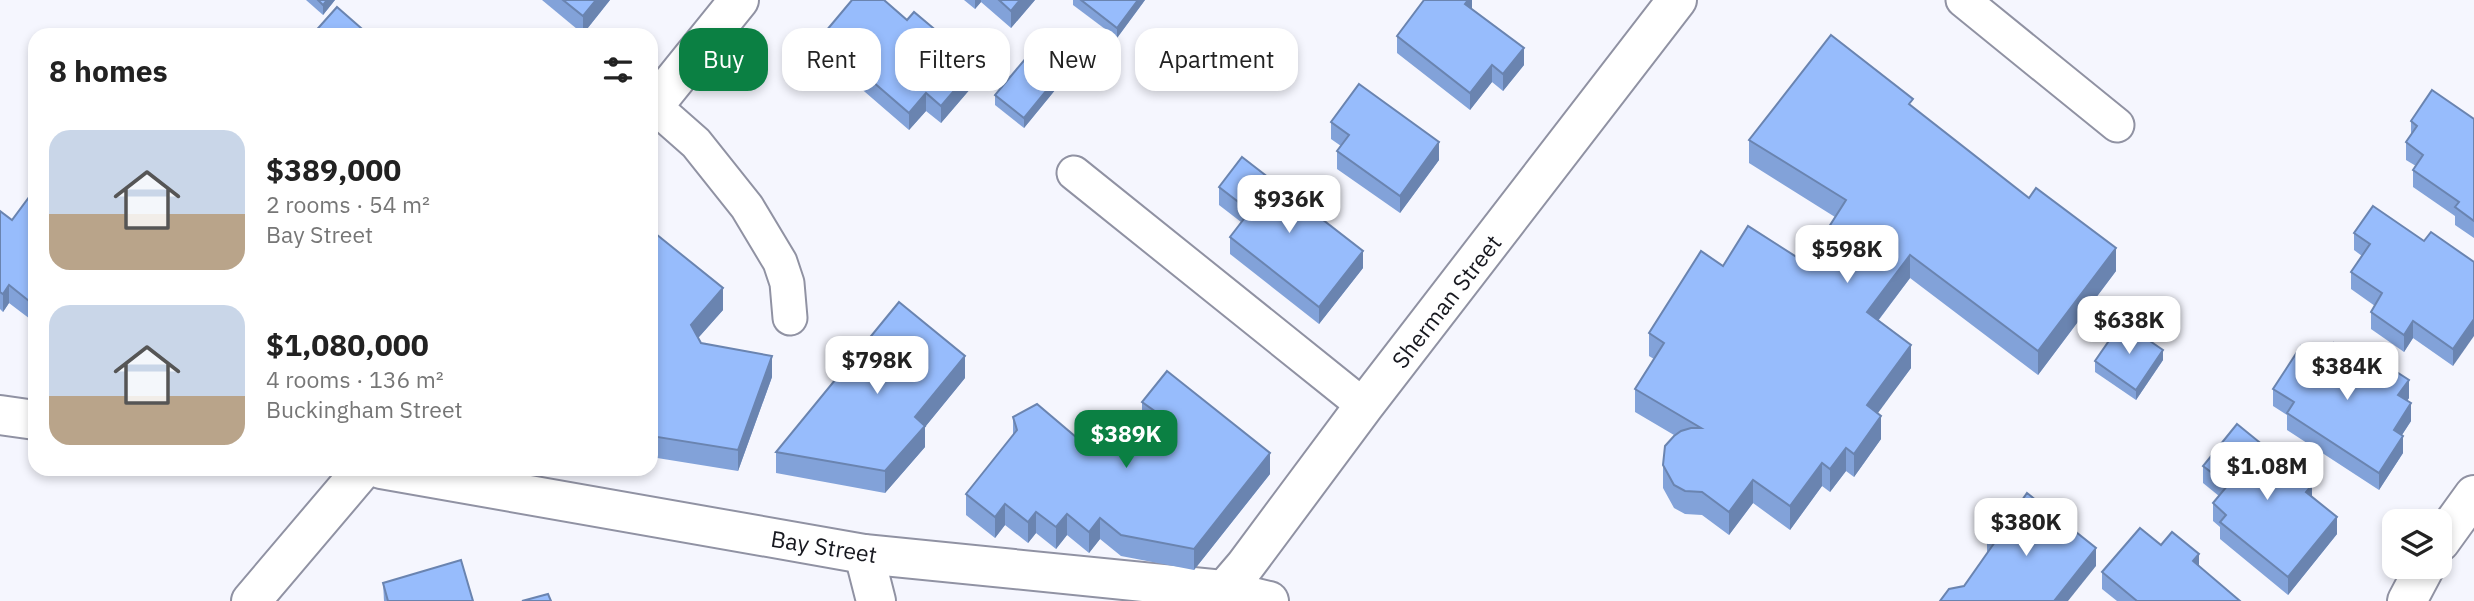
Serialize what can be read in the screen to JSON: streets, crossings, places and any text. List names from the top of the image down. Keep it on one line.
{"streets":{"street":["Sherman Street","Bay Street"]},"crossings":[["Sherman Street","Bay Street"]],"page":{"chip":["Buy","Rent","Filters","New","Apartment"],"heading":"8 homes","list":[{"name":"$389,000","note":"2 rooms · 54 m² · Bay Street"},{"name":"$1,080,000","note":"4 rooms · 136 m² · Buckingham Street"}],"price":["$936K","$598K","$638K","$798K","$384K","$389K","$1.08M","$380K"]}}
